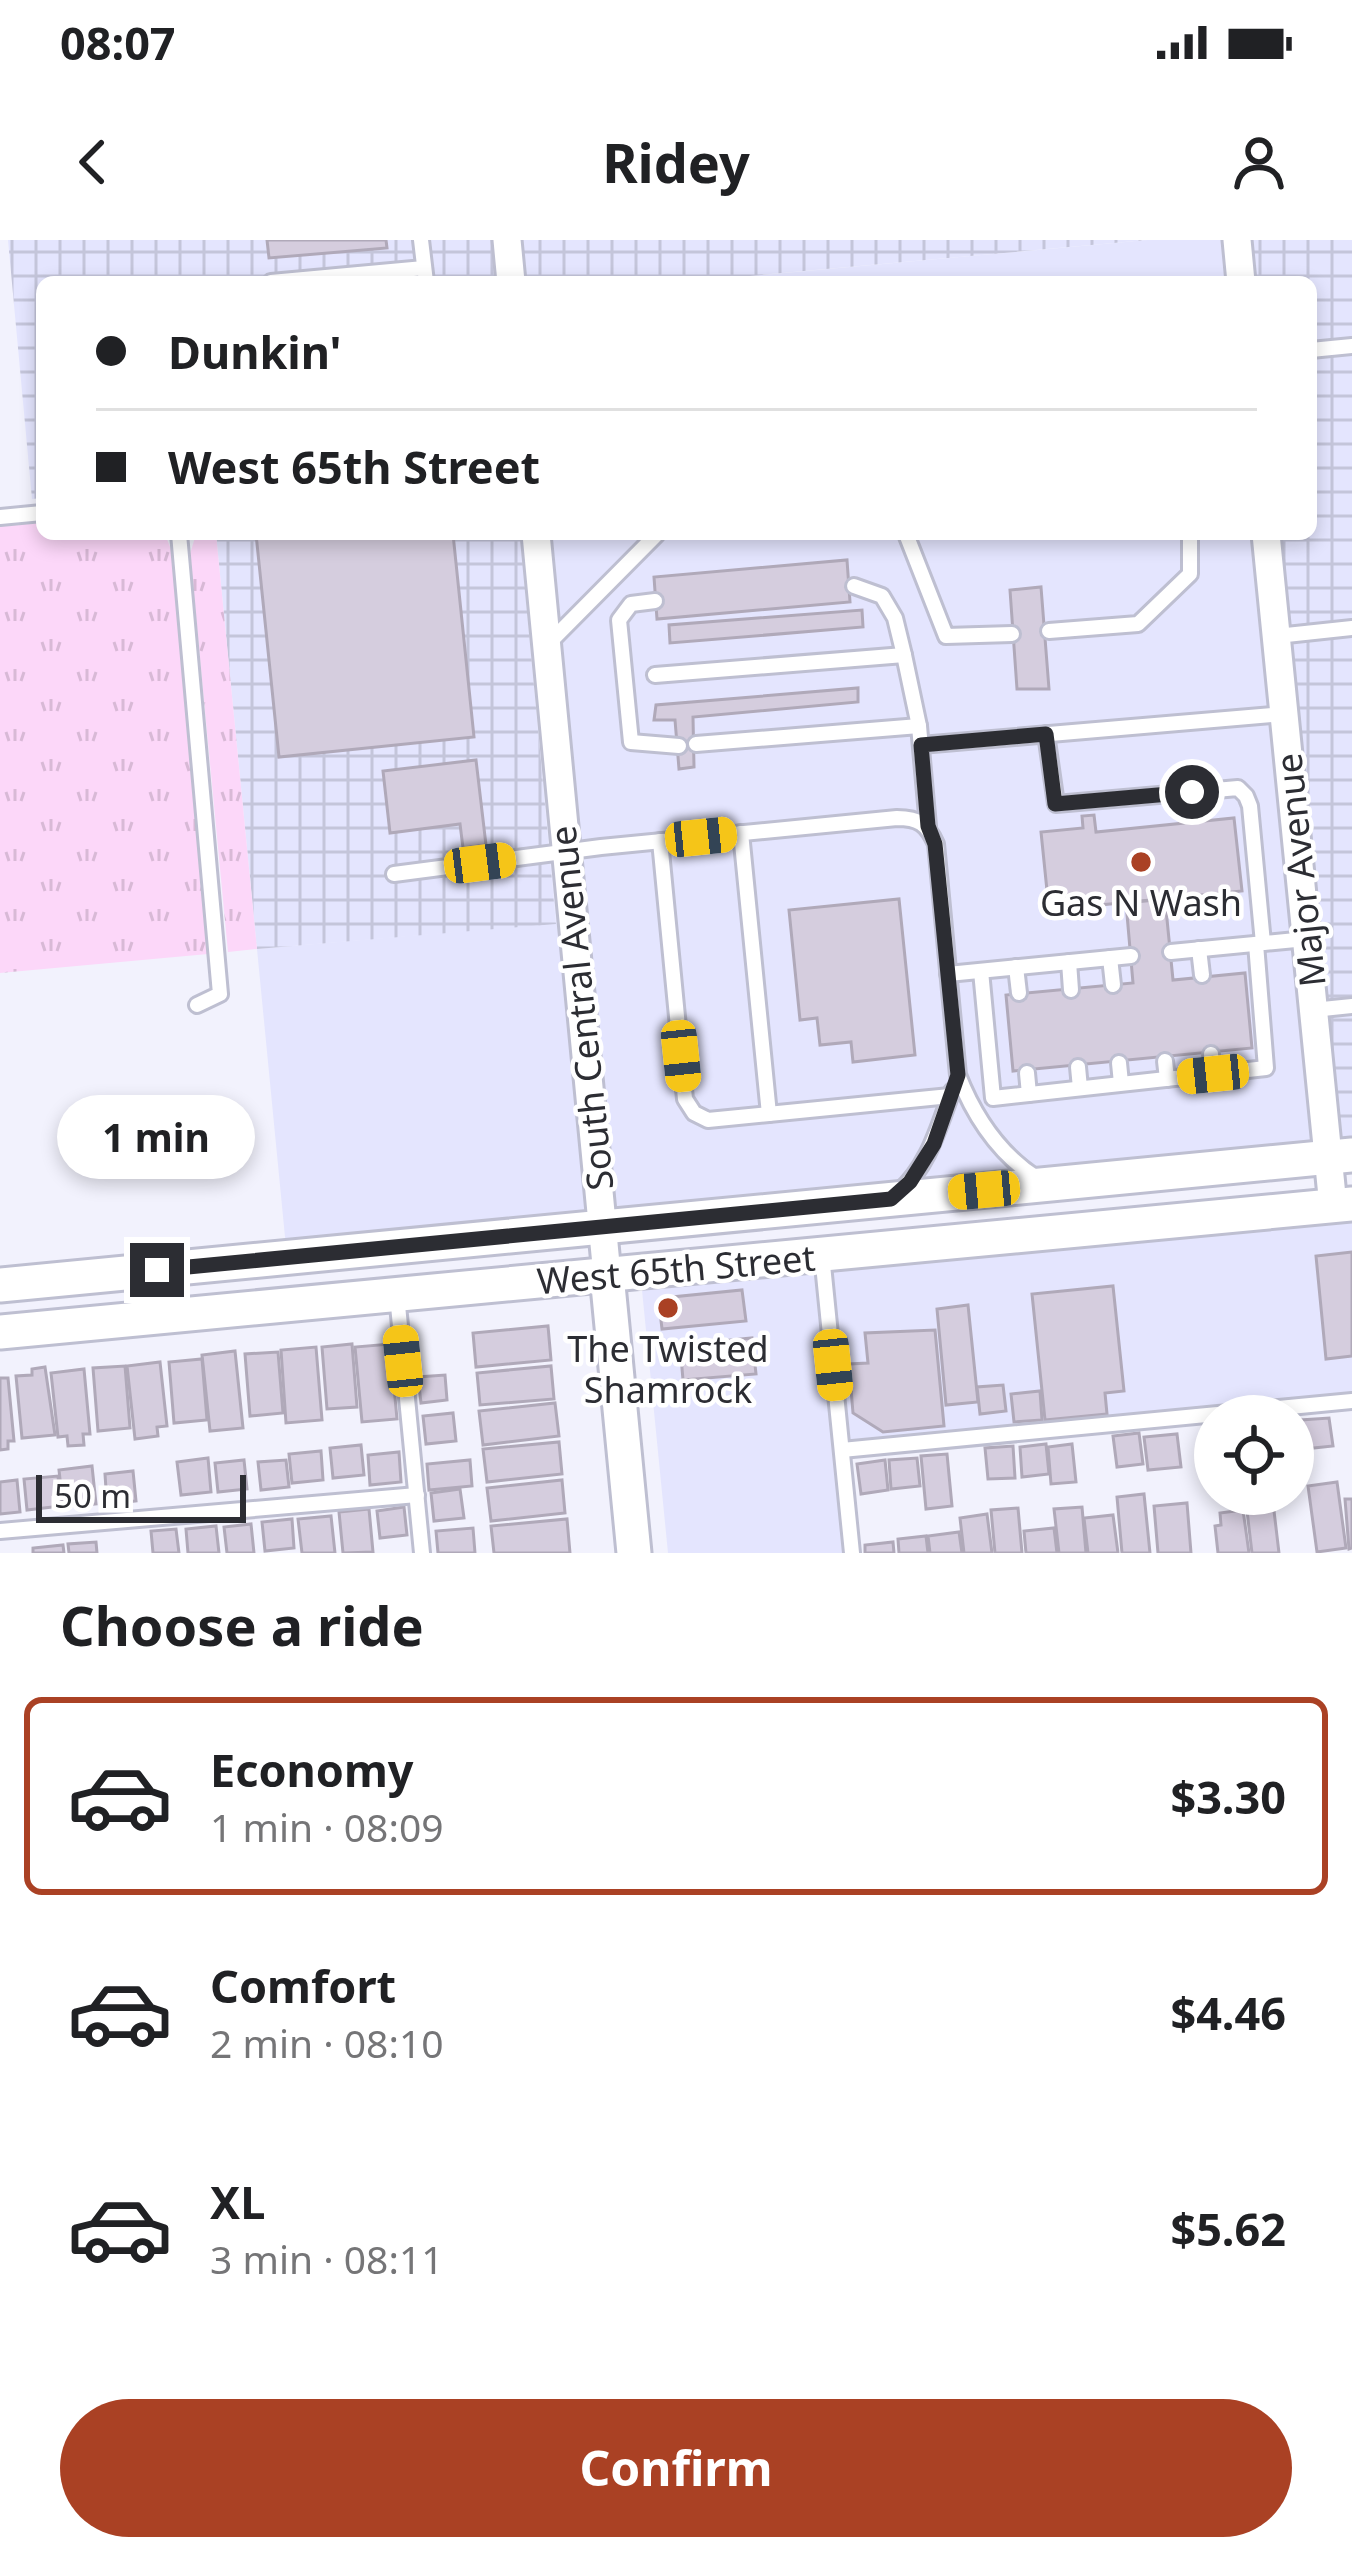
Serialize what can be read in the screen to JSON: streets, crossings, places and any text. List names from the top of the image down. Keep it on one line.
{"streets":{"street":["Major Avenue","South Central Avenue","West 65th Street"]},"crossings":[["Major Avenue","West 65th Street"],["South Central Avenue","West 65th Street"]],"places":["Gas N Wash","The Twisted Shamrock"],"scale_bar":"50 m","page":{"status":"08:07","header":"Ridey","banner":["Dunkin'","West 65th Street"],"bubble":"1 min","scale":"50 m","heading":"Choose a ride","list":[{"name":"Economy","note":"1 min · 08:09","value":"$3.30"},{"name":"Comfort","note":"2 min · 08:10","value":"$4.46"},{"name":"XL","note":"3 min · 08:11","value":"$5.62"}],"buttons":"Confirm"}}
